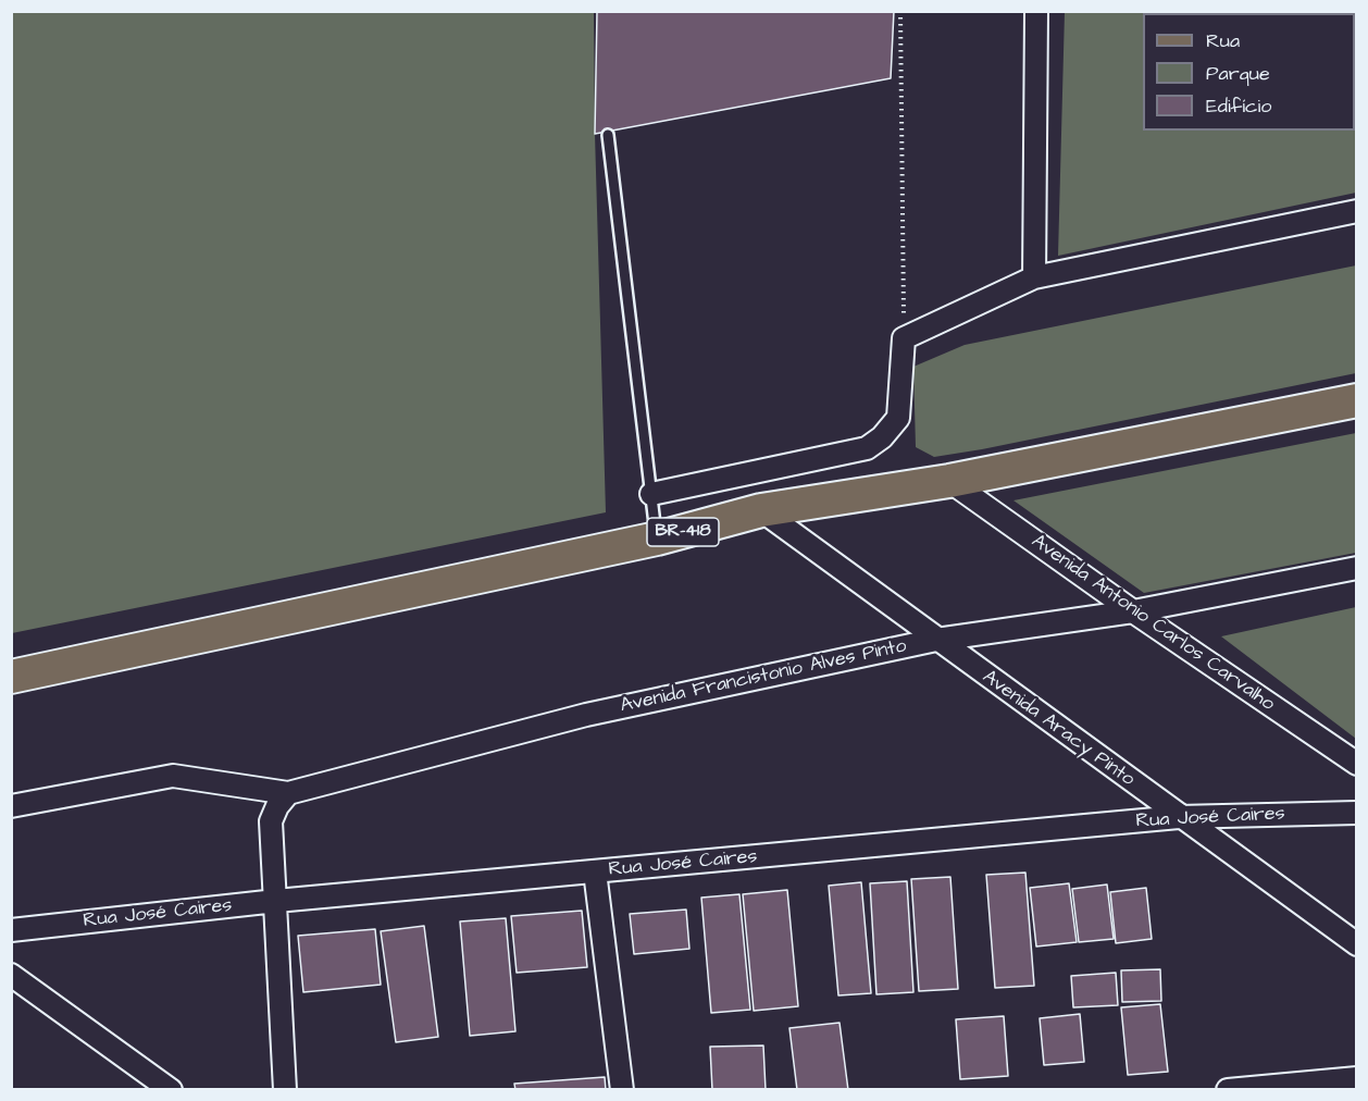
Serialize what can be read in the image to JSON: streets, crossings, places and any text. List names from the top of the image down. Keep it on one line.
{"streets":{"main road":["BR-418"],"street":["Avenida Antonio Carlos Carvalho","Avenida Francistonio Alves Pinto","Avenida Aracy Pinto","Rua José Caires"]},"crossings":[["BR-418","Avenida Antonio Carlos Carvalho"],["BR-418","Avenida Aracy Pinto"],["Avenida Antonio Carlos Carvalho","Avenida Francistonio Alves Pinto"],["Avenida Francistonio Alves Pinto","Avenida Aracy Pinto"],["Avenida Aracy Pinto","Rua José Caires"]],"legend":["Rua","Parque","Edifício"]}
